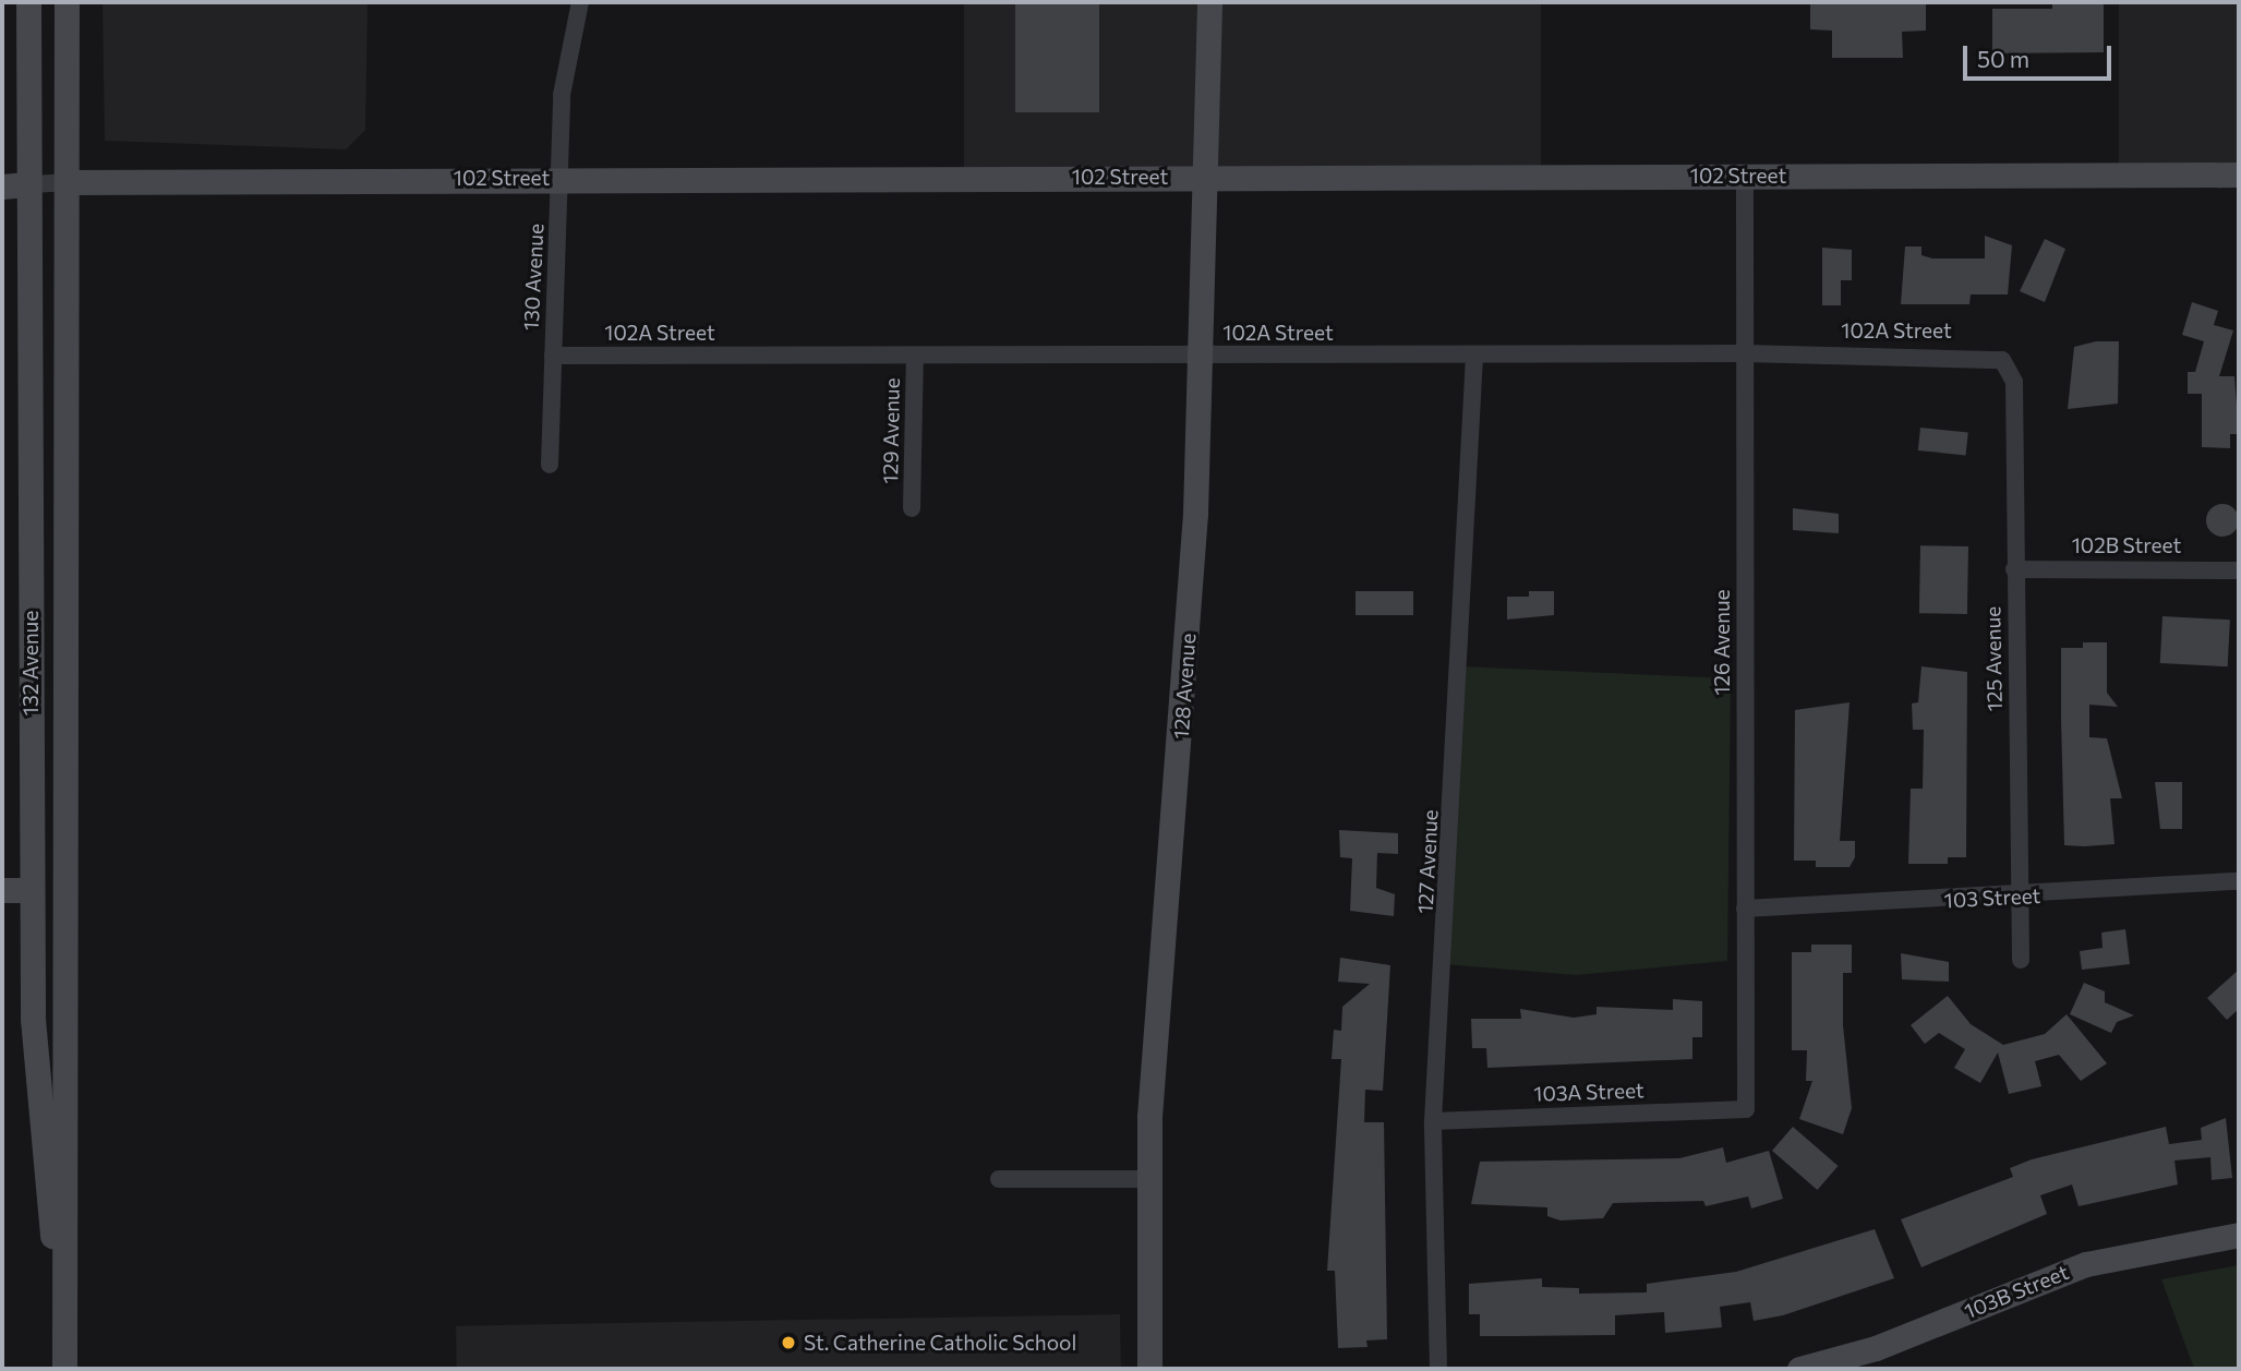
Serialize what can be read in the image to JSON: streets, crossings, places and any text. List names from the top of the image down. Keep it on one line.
{"streets":{"street":["102 Street","130 Avenue","102A Street","129 Avenue","102B Street","126 Avenue","125 Avenue","132 Avenue","128 Avenue","127 Avenue","103 Street","103A Street","103B Street"]},"crossings":[["102 Street","130 Avenue"],["102 Street","126 Avenue"],["102 Street","132 Avenue"],["102 Street","128 Avenue"],["130 Avenue","102A Street"],["102A Street","129 Avenue"],["102A Street","126 Avenue"],["102A Street","125 Avenue"],["102A Street","128 Avenue"],["102A Street","127 Avenue"],["102B Street","125 Avenue"],["126 Avenue","103 Street"],["126 Avenue","103A Street"],["125 Avenue","103 Street"],["127 Avenue","103A Street"]],"places":["St. Catherine Catholic School"],"scale_bar":"50 m"}
